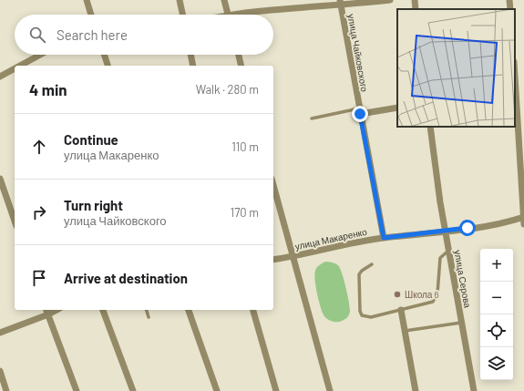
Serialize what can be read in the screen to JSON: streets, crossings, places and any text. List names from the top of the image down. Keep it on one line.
{"streets":{"street":["улица Чайковского","улица Макаренко","улица Серова"]},"crossings":[["улица Чайковского","улица Макаренко"],["улица Макаренко","улица Серова"]],"places":["Школа 6"],"page":{"search":"Search here","heading":["4 min","Walk · 280 m"],"list":[["Continue","улица Макаренко","110 m"],["Turn right","улица Чайковского","170 m"],"Arrive at destination"],"map_buttons":["+","−"]}}
